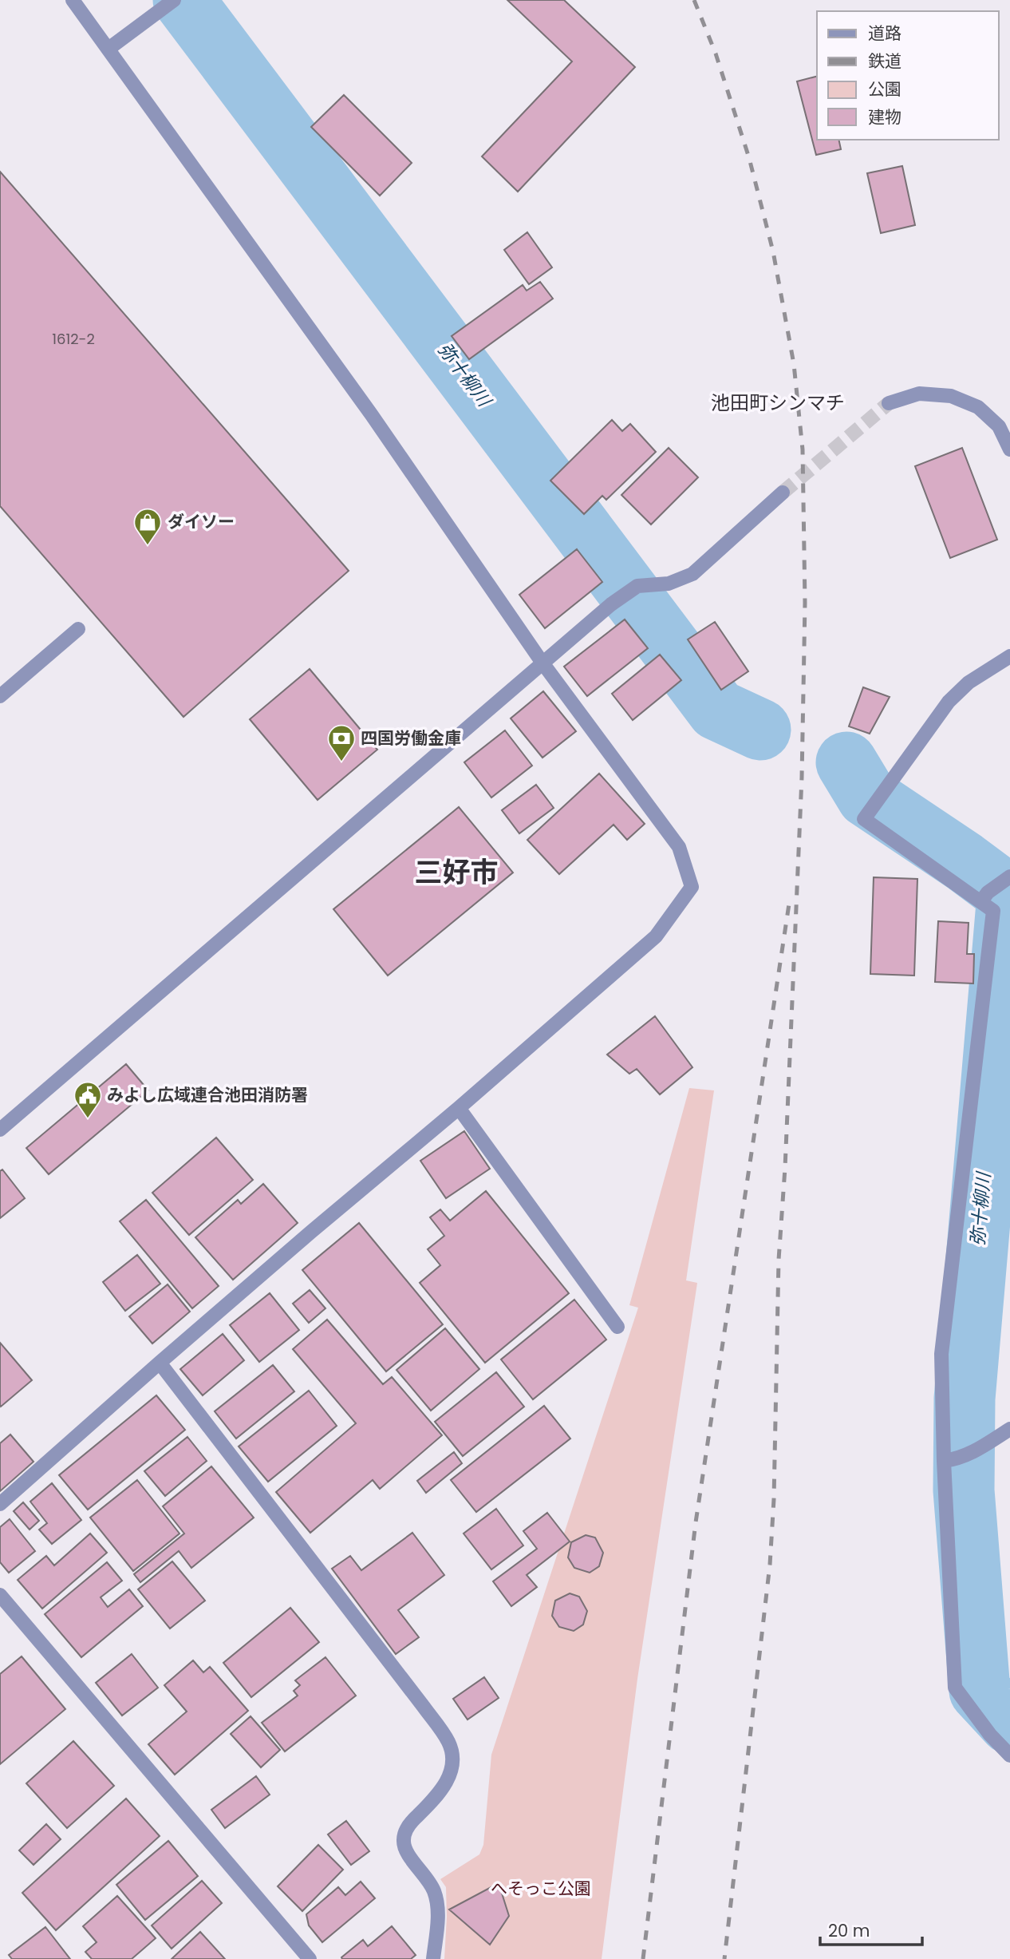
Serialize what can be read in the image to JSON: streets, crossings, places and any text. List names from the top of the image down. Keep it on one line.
{"districts":["池田町シンマチ","三好市"],"water":["弥十柳川"],"parks":["へそっこ公園"],"places":{"shop":["ダイソー"],"bank":["四国労働金庫"],"public building":["みよし広域連合池田消防署"]},"house_numbers":["1612-2"],"legend":["道路","鉄道","公園","建物"],"scale_bar":"20 m"}
